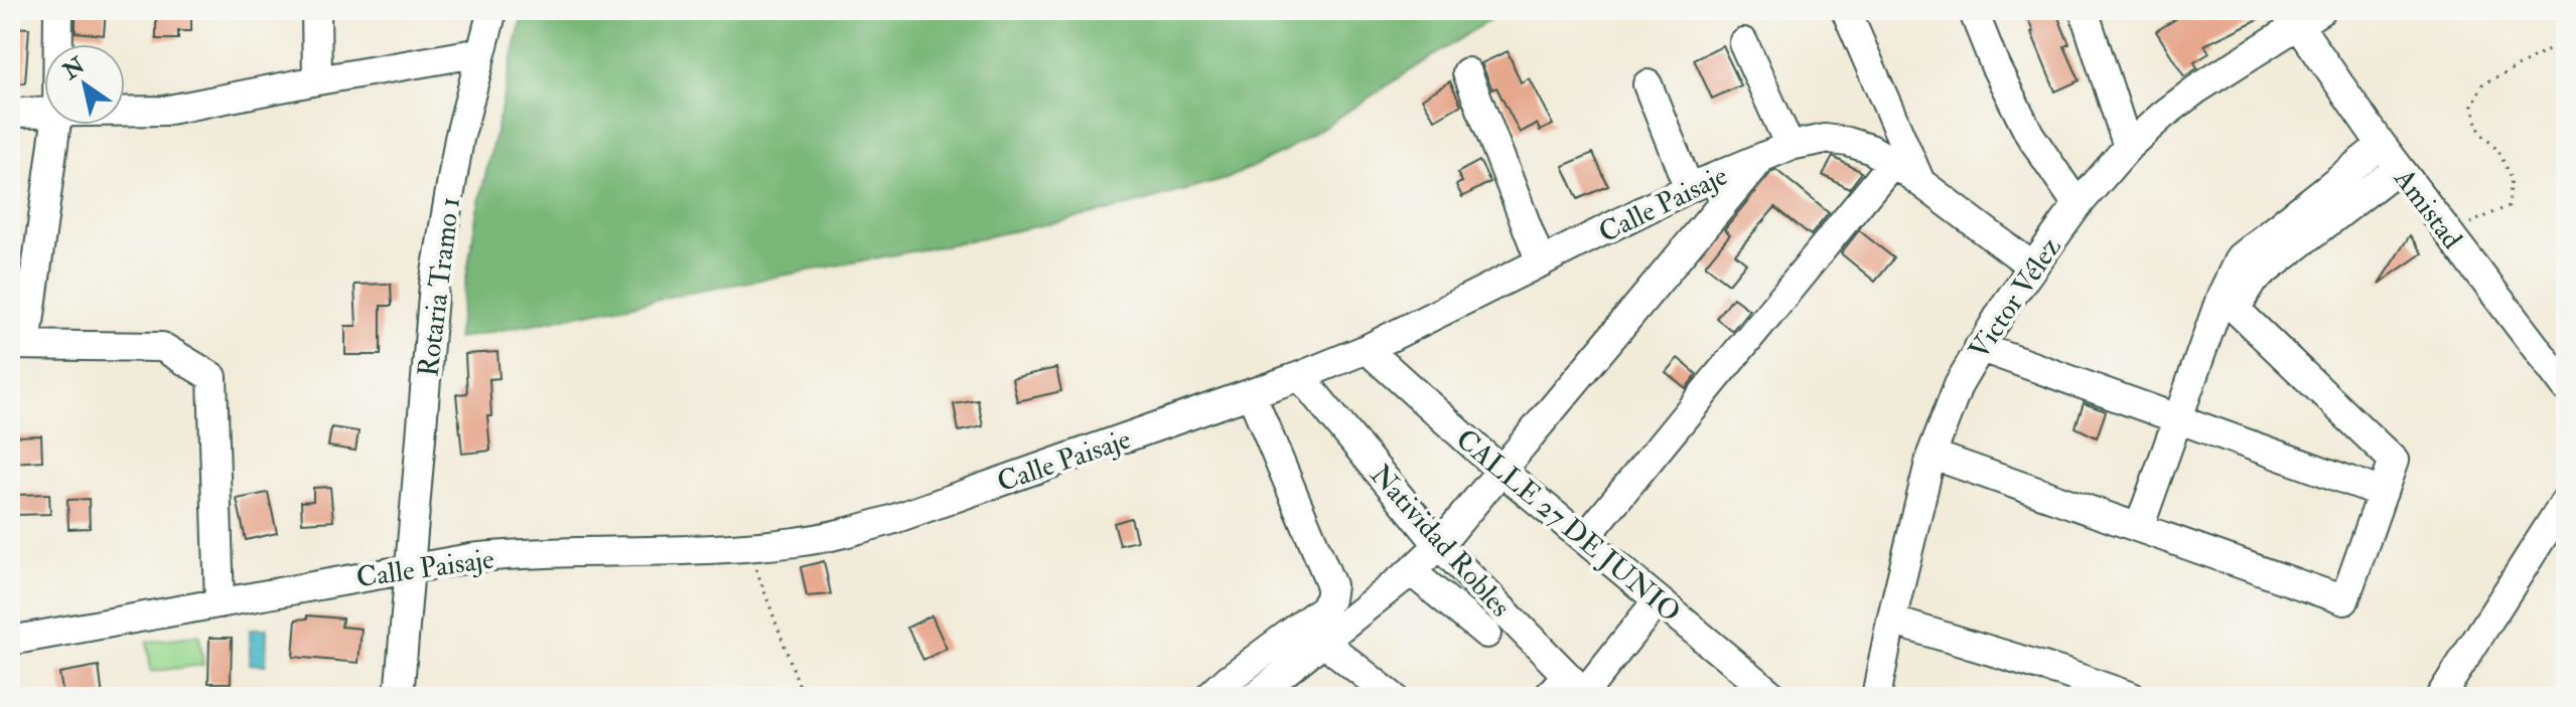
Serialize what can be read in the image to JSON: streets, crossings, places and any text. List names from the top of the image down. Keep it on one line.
{"streets":{"street":["Calle Paisaje","Amistad","Rotaria Tramo 1","Victor Vélez","CALLE 27 DE JUNIO","Natividad Robles"]},"crossings":[["Calle Paisaje","Rotaria Tramo 1"],["Calle Paisaje","Victor Vélez"],["Calle Paisaje","CALLE 27 DE JUNIO"],["Calle Paisaje","Natividad Robles"],["Amistad","Victor Vélez"]],"north":"top left"}
